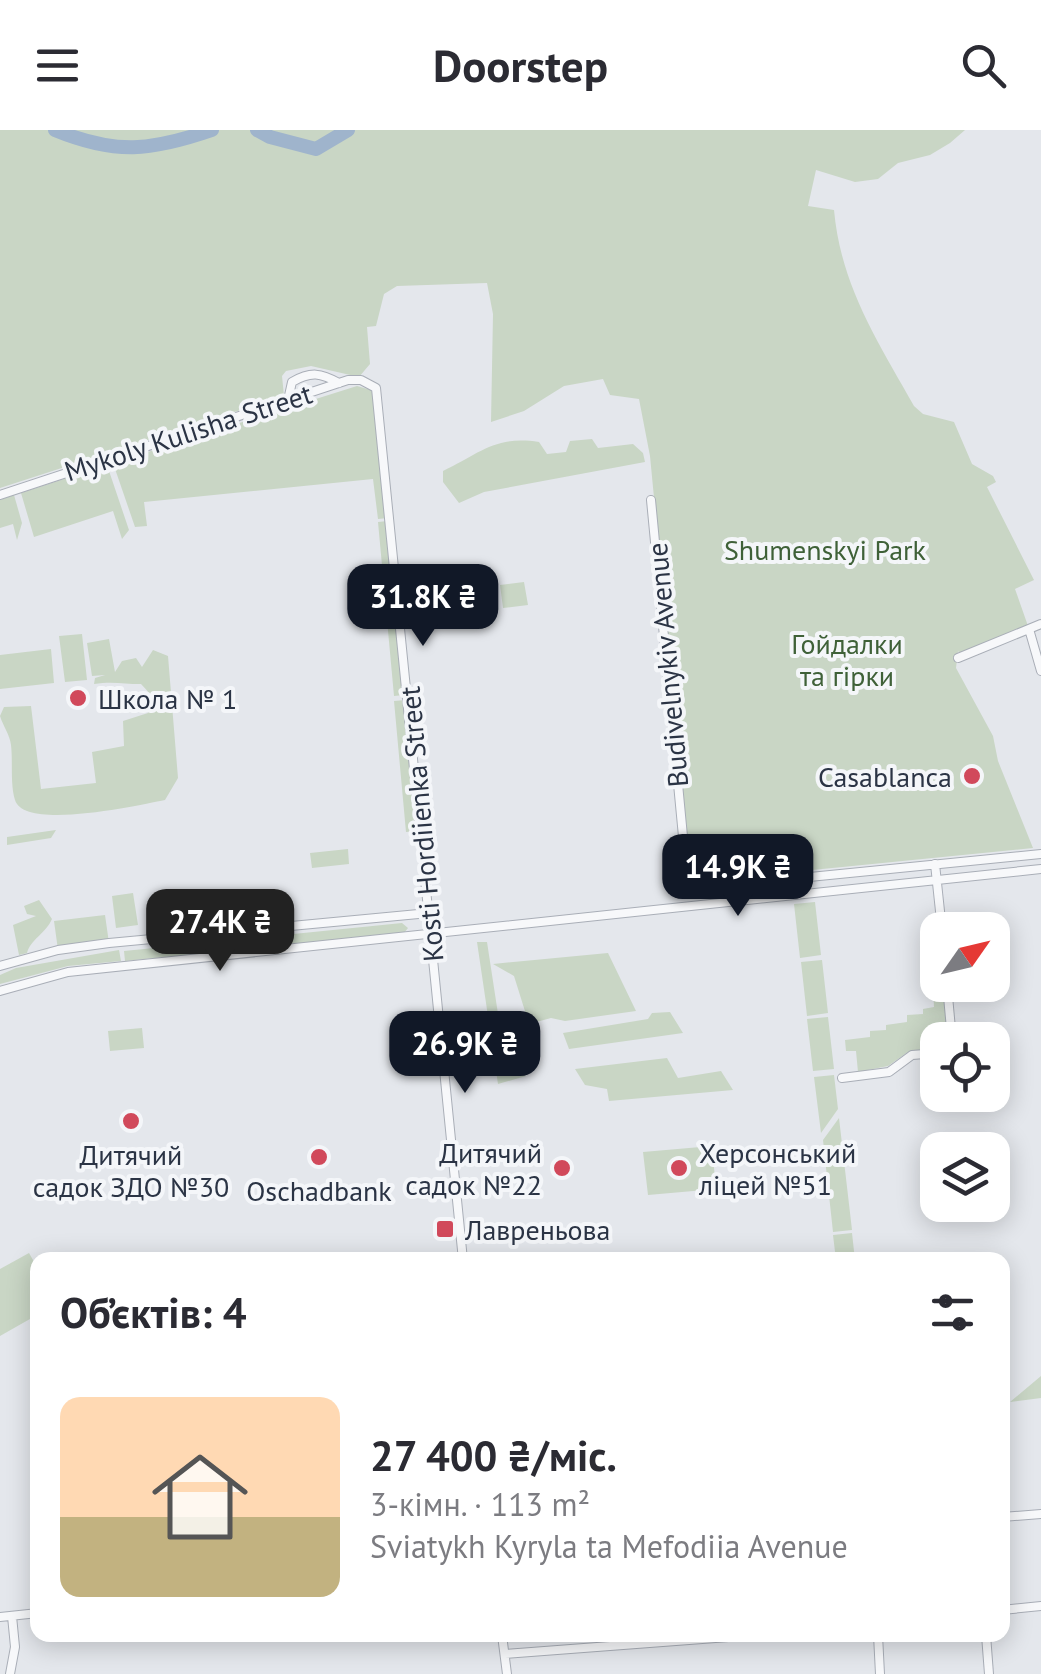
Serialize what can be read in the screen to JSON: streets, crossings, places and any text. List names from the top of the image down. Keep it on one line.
{"streets":{"street":["Mykoly Kulisha Street","Budivelnykiv Avenue","Kosti Hordiienka Street"]},"crossings":[["Mykoly Kulisha Street","Kosti Hordiienka Street"]],"parks":["Shumenskyi Park","Гойдалки та гірки"],"places":{"other":["Школа № 1","Casablanca","Дитячий садок ЗДО №30","Oschadbank","Дитячий садок №22","Херсонський ліцей №51"],"transit":["Лавреньова"]},"north":"top right","page":{"header":"Doorstep","price":["31.8K ₴","14.9K ₴","27.4K ₴","26.9K ₴"],"heading":"Об’єктів: 4","list":[{"name":"27 400 ₴/міс.","note":"3-кімн. · 113 m² · Sviatykh Kyryla ta Mefodiia Avenue"}]}}
